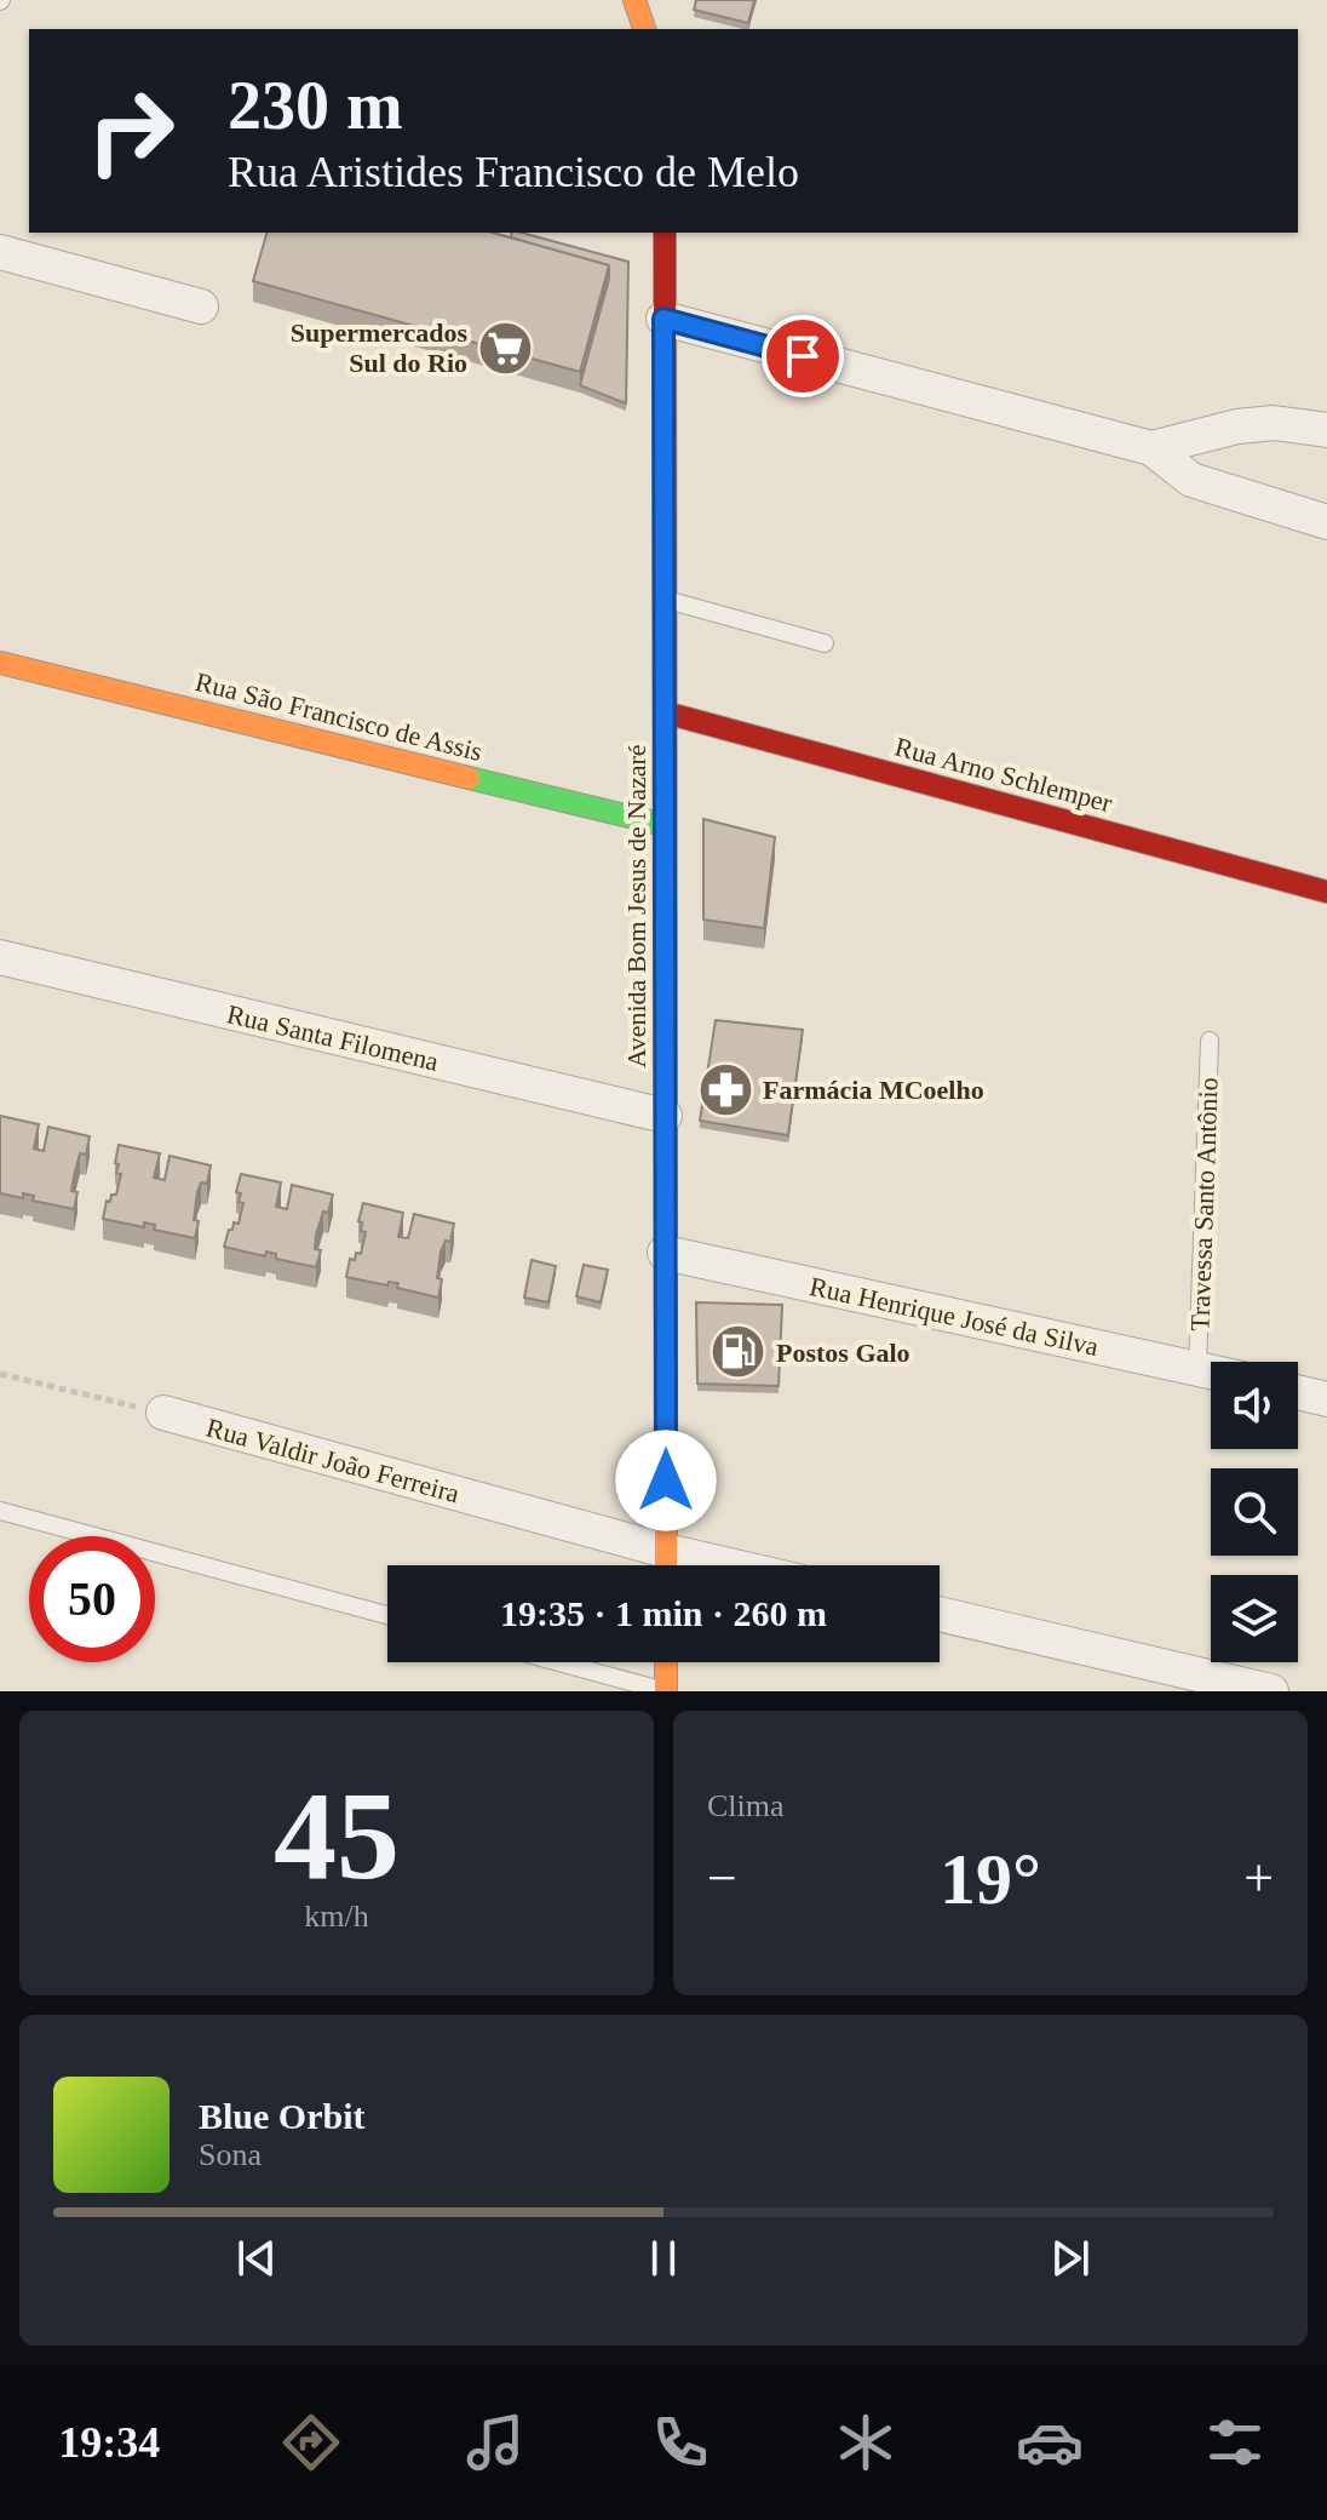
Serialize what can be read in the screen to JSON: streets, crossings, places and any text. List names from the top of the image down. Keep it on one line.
{"streets":{"main road":["Rua São Francisco de Assis","Rua Arno Schlemper","Avenida Bom Jesus de Nazaré"],"street":["Rua Santa Filomena","Rua Henrique José da Silva","Rua Valdir João Ferreira"],"lane":["Travessa Santo Antônio"]},"crossings":[["Rua São Francisco de Assis","Avenida Bom Jesus de Nazaré"],["Rua Arno Schlemper","Avenida Bom Jesus de Nazaré"],["Avenida Bom Jesus de Nazaré","Rua Santa Filomena"],["Avenida Bom Jesus de Nazaré","Rua Henrique José da Silva"],["Travessa Santo Antônio","Rua Henrique José da Silva"]],"places":{"supermarket":["Supermercados Sul do Rio"],"pharmacy":["Farmácia MCoelho"],"fuel station":["Postos Galo"]},"page":{"turn":["230 m","Rua Aristides Francisco de Melo"],"limit":"50","trip":"19:35 · 1 min · 260 m","tile":[["45","km/h"],"Clima"],"heat":["−","19°","+"],"song":["Blue Orbit","Sona"],"tabs":"19:34"}}
